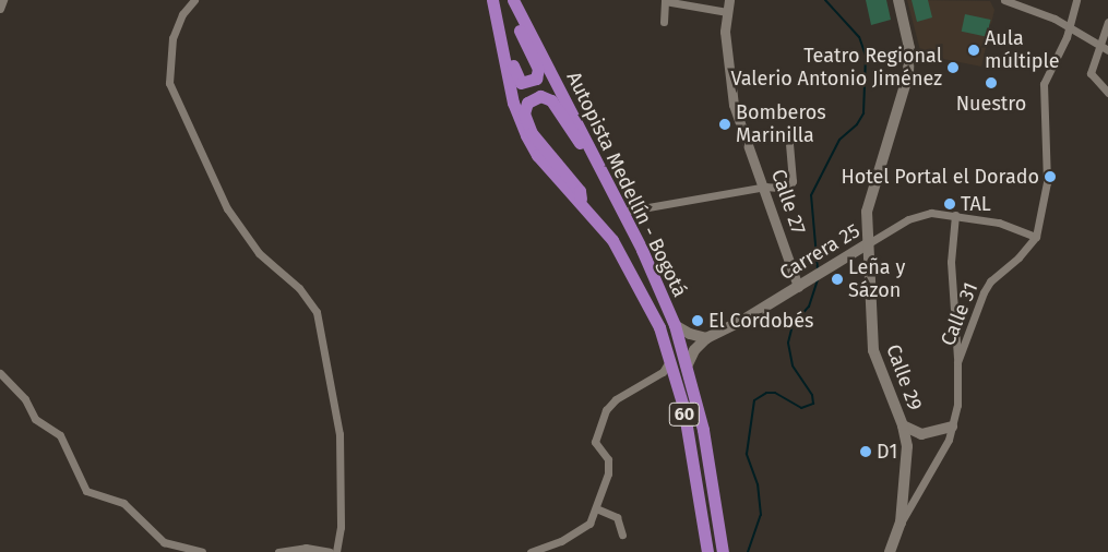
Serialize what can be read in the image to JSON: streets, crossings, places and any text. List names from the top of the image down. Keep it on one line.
{"streets":{"highway":["Autopista Medellín - Bogotá","60"],"main road":["Carrera 25","Calle 29"],"street":["Calle 27","Calle 31"]},"crossings":[["Autopista Medellín - Bogotá","Carrera 25"],["Calle 27","Carrera 25"],["Carrera 25","Calle 31"],["Carrera 25","Calle 29"],["Calle 31","Calle 29"]],"places":["Aula múltiple","Teatro Regional Valerio Antonio Jiménez","Nuestro","Bomberos Marinilla","Hotel Portal el Dorado","TAL","Leña y Sázon","El Cordobés","D1"]}
